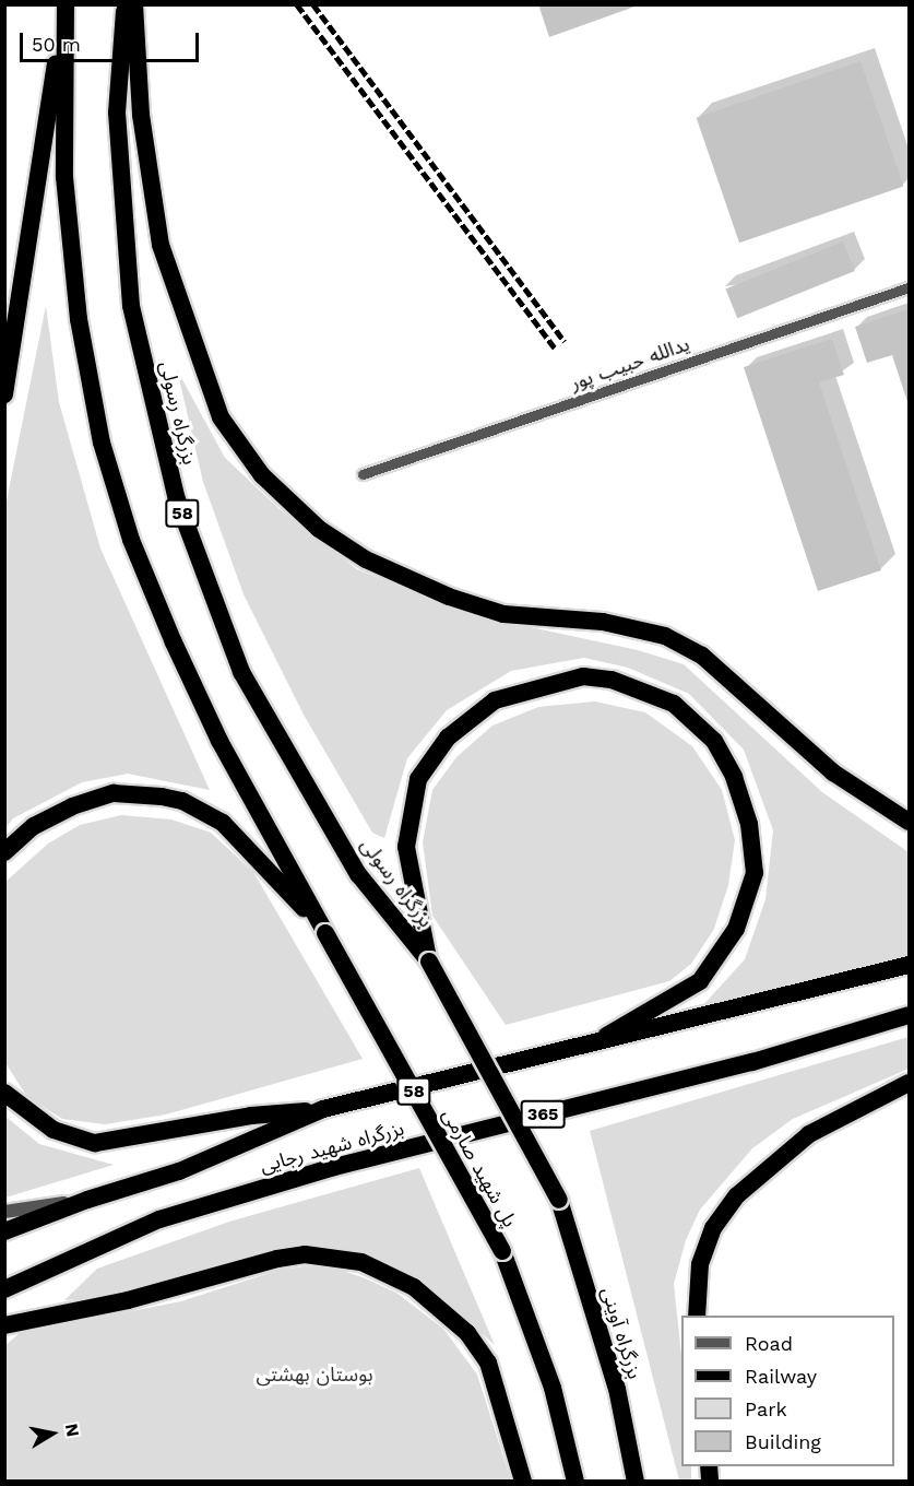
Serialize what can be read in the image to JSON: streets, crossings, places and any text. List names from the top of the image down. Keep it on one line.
{"streets":{"highway":["بزرگراه رسولی","58","365","بزرگراه شهید رجایی","پل شهید صارمی","بزرگراه آوینی"],"lane":["یدالله حبیب پور"]},"crossings":[["بزرگراه رسولی","بزرگراه آوینی"],["58","پل شهید صارمی"]],"parks":["بوستان بهشتی"],"legend":["Road","Railway","Park","Building"],"scale_bar":"50 m","north":"right"}
